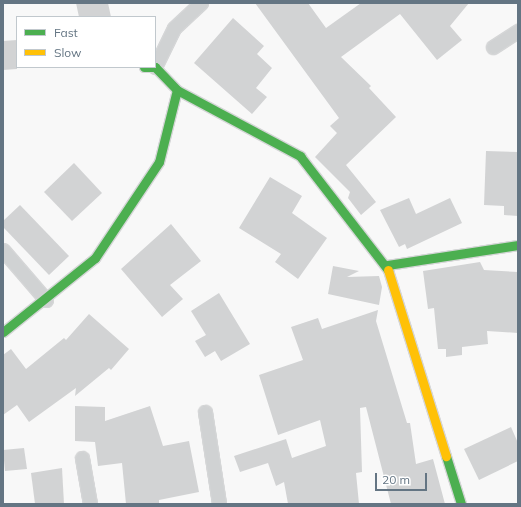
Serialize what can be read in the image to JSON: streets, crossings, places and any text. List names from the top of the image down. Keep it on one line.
{"legend":["Fast","Slow"],"scale_bar":"20 m"}
